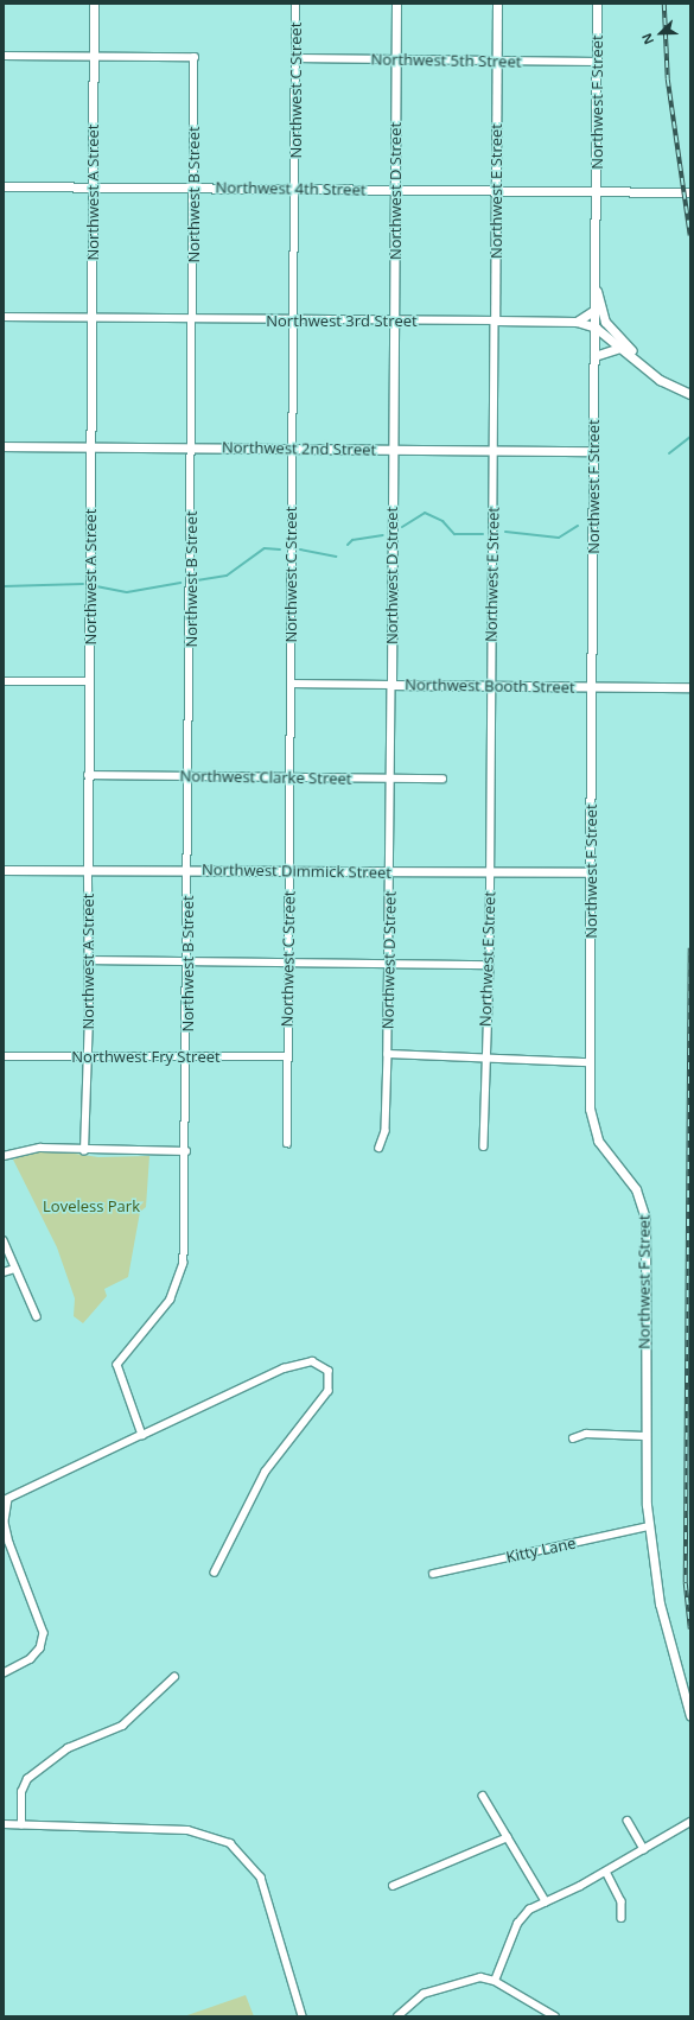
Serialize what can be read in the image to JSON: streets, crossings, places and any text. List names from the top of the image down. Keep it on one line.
{"streets":{"street":["Northwest 5th Street","Northwest C Street","Northwest F Street","Northwest 4th Street","Northwest D Street","Northwest E Street","Northwest A Street","Northwest B Street","Northwest 3rd Street","Northwest 2nd Street","Northwest Booth Street","Northwest Clarke Street","Northwest Dimmick Street","Northwest Fry Street","Kitty Lane"]},"crossings":[["Northwest 5th Street","Northwest C Street"],["Northwest 5th Street","Northwest F Street"],["Northwest 5th Street","Northwest D Street"],["Northwest 5th Street","Northwest E Street"],["Northwest C Street","Northwest 4th Street"],["Northwest C Street","Northwest 3rd Street"],["Northwest C Street","Northwest 2nd Street"],["Northwest C Street","Northwest Booth Street"],["Northwest C Street","Northwest Clarke Street"],["Northwest C Street","Northwest Dimmick Street"],["Northwest C Street","Northwest Fry Street"],["Northwest F Street","Northwest 4th Street"],["Northwest F Street","Northwest 3rd Street"],["Northwest F Street","Northwest 2nd Street"],["Northwest F Street","Northwest Booth Street"],["Northwest F Street","Northwest Dimmick Street"],["Northwest F Street","Kitty Lane"],["Northwest 4th Street","Northwest D Street"],["Northwest 4th Street","Northwest E Street"],["Northwest 4th Street","Northwest A Street"],["Northwest 4th Street","Northwest B Street"],["Northwest D Street","Northwest 3rd Street"],["Northwest D Street","Northwest 2nd Street"],["Northwest D Street","Northwest Booth Street"],["Northwest D Street","Northwest Clarke Street"],["Northwest D Street","Northwest Dimmick Street"],["Northwest E Street","Northwest 3rd Street"],["Northwest E Street","Northwest 2nd Street"],["Northwest E Street","Northwest Booth Street"],["Northwest E Street","Northwest Dimmick Street"],["Northwest A Street","Northwest B Street"],["Northwest A Street","Northwest 3rd Street"],["Northwest A Street","Northwest 2nd Street"],["Northwest A Street","Northwest Clarke Street"],["Northwest A Street","Northwest Dimmick Street"],["Northwest A Street","Northwest Fry Street"],["Northwest B Street","Northwest 3rd Street"],["Northwest B Street","Northwest 2nd Street"],["Northwest B Street","Northwest Clarke Street"],["Northwest B Street","Northwest Dimmick Street"],["Northwest B Street","Northwest Fry Street"]],"parks":["Loveless Park"],"north":"bottom left"}
